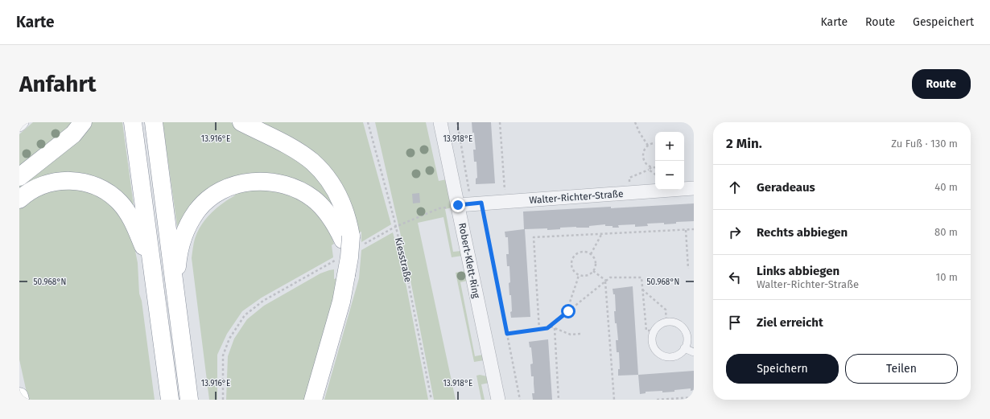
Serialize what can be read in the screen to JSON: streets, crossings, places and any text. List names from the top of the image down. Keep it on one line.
{"streets":{"street":["Walter-Richter-Straße","Robert-Klett-Ring"],"path":["Kiesstraße"]},"crossings":[["Walter-Richter-Straße","Robert-Klett-Ring"]],"page":{"header":"Karte","nav":["Karte","Route","Gespeichert"],"buttons":["Route",["Speichern","Teilen"]],"title":"Anfahrt","heading":["2 Min.","Zu Fuß · 130 m"],"map_buttons":["+","−"],"list":[["Geradeaus","40 m"],["Rechts abbiegen","80 m"],["Links abbiegen","Walter-Richter-Straße","10 m"],"Ziel erreicht"]},"coordinates":["13.916°E","13.918°E","50.968°N"]}
